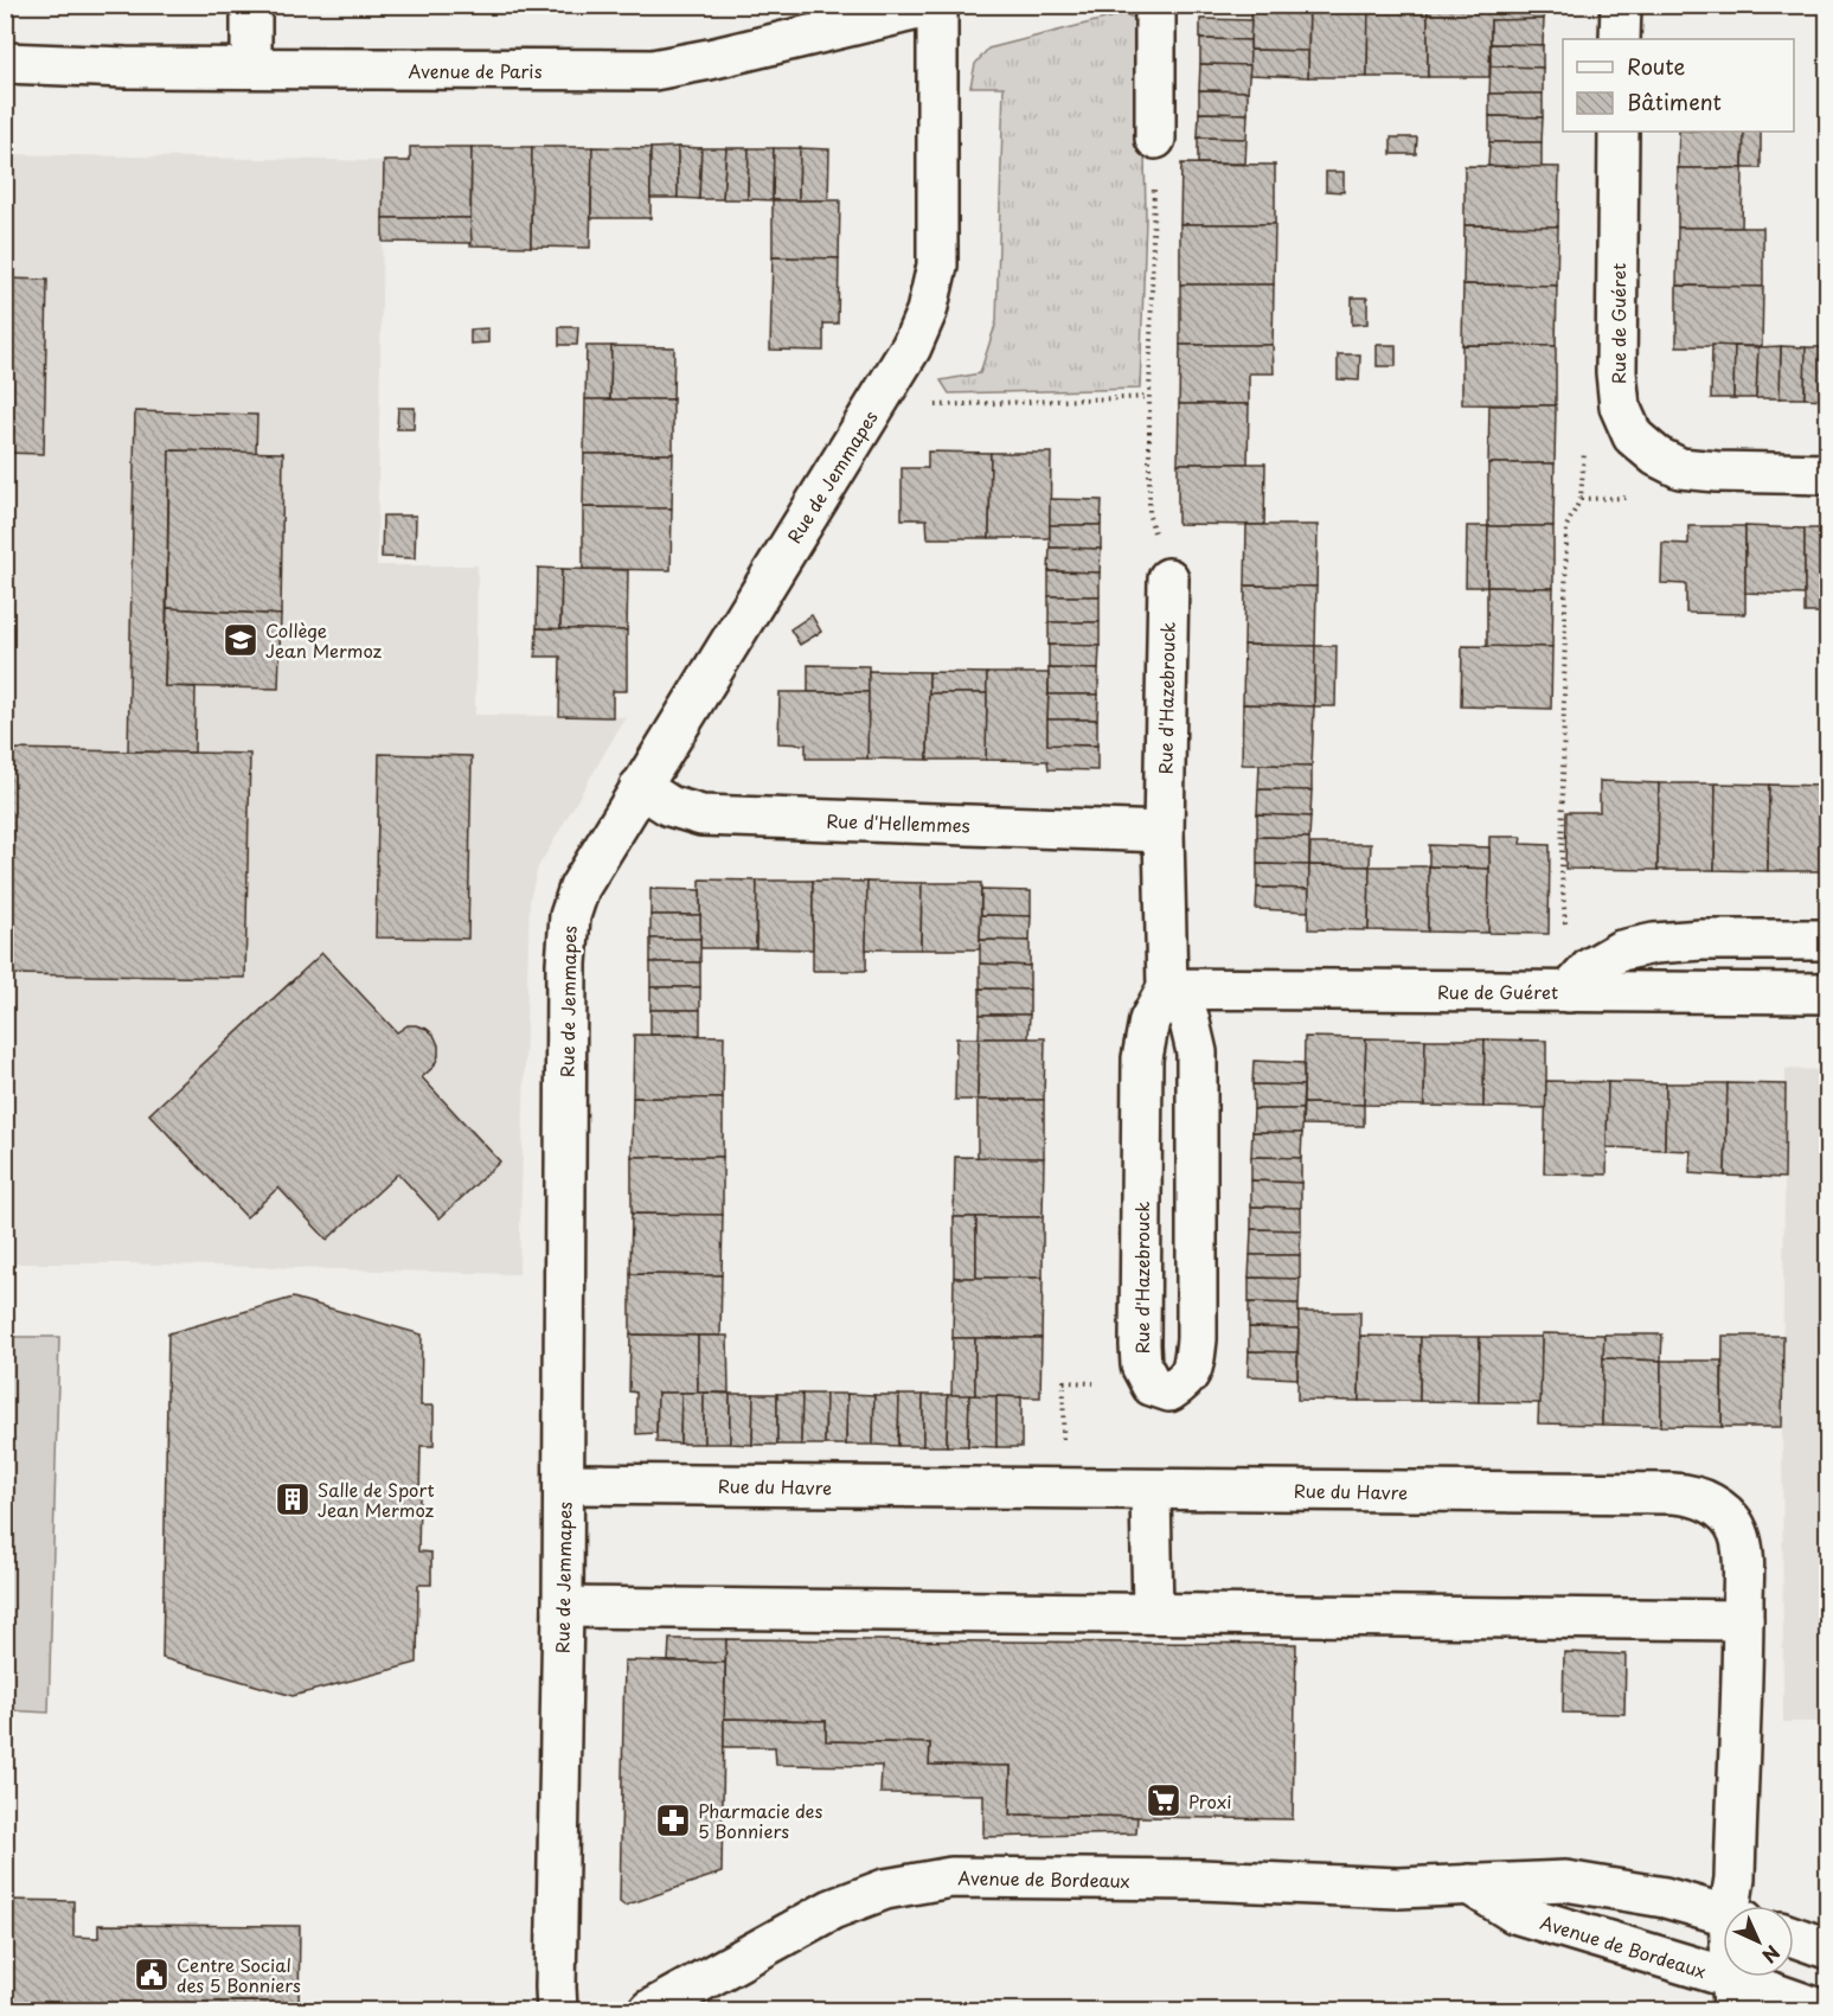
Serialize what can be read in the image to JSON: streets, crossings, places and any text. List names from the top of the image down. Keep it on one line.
{"streets":{"street":["Avenue de Paris","Rue de Guéret","Rue de Jemmapes","Rue d'Hazebrouck","Rue d'Hellemmes","Rue du Havre","Avenue de Bordeaux"]},"crossings":[["Avenue de Paris","Rue de Jemmapes"],["Rue de Guéret","Rue d'Hazebrouck"],["Rue de Jemmapes","Rue d'Hellemmes"],["Rue de Jemmapes","Rue du Havre"],["Rue d'Hazebrouck","Rue d'Hellemmes"],["Rue du Havre","Avenue de Bordeaux"]],"places":{"school or university":["Collège Jean Mermoz"],"building":["Salle de Sport Jean Mermoz"],"supermarket":["Proxi"],"pharmacy":["Pharmacie des 5 Bonniers"],"public building":["Centre Social des 5 Bonniers"]},"legend":["Route","Bâtiment"],"north":"bottom right"}
